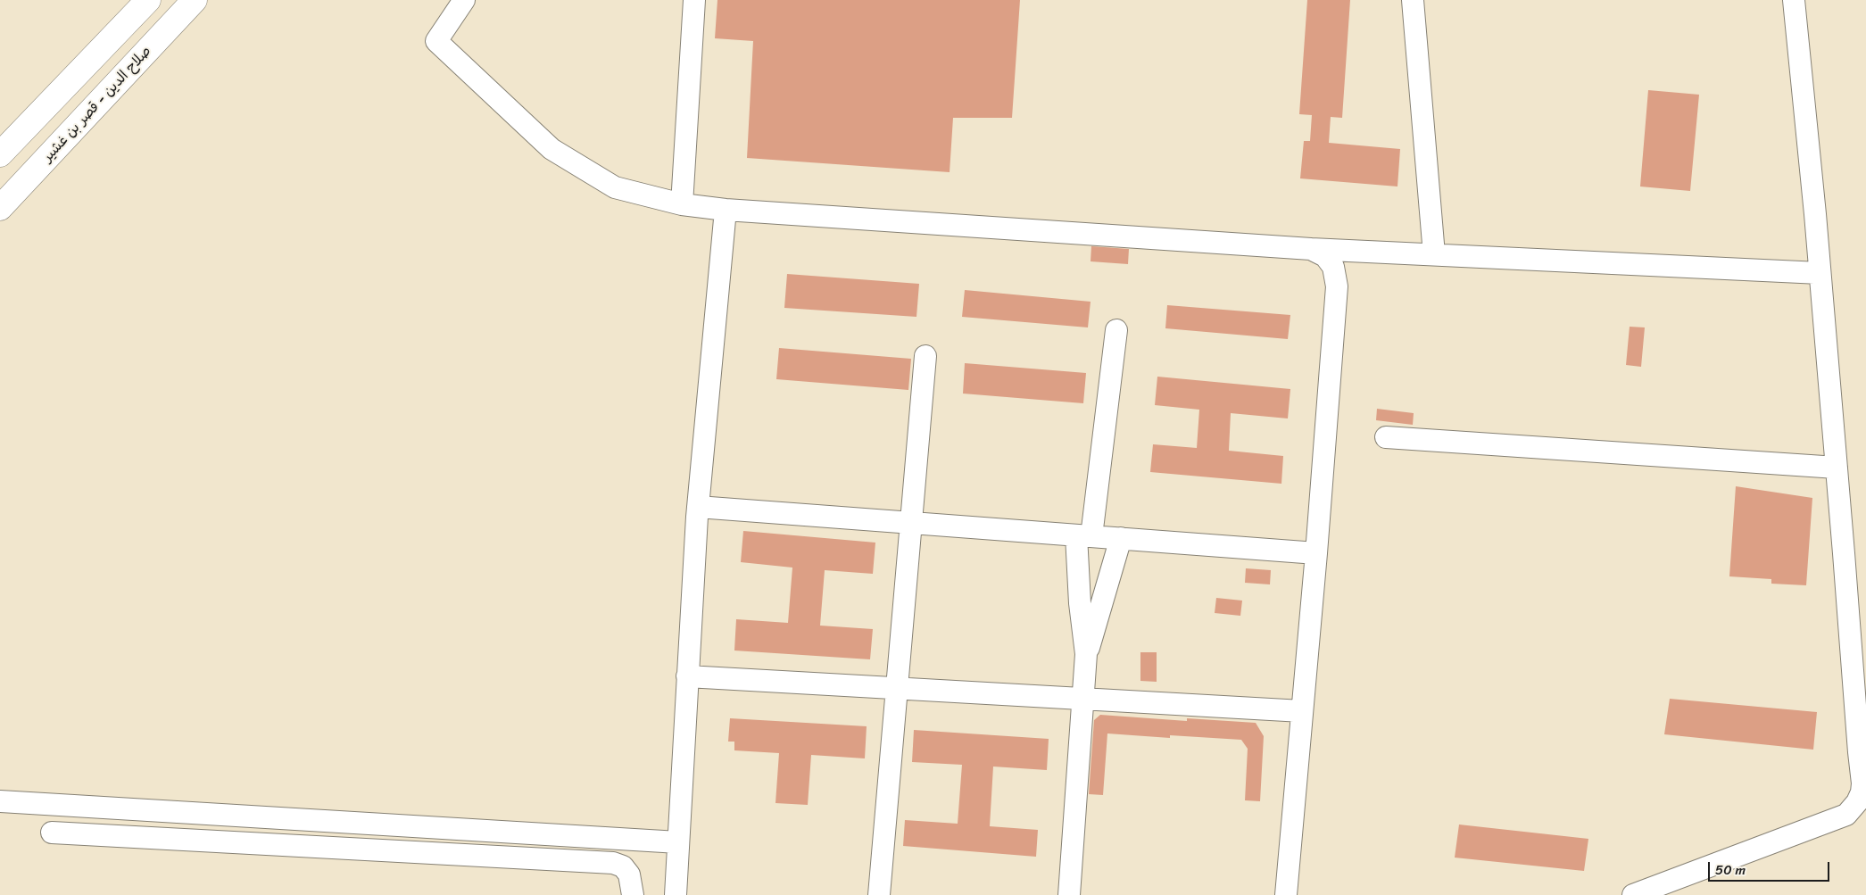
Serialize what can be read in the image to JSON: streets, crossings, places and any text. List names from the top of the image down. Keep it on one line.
{"streets":{"highway":["صلاح الدين - قصر بن غشير"]},"scale_bar":"50 m"}
